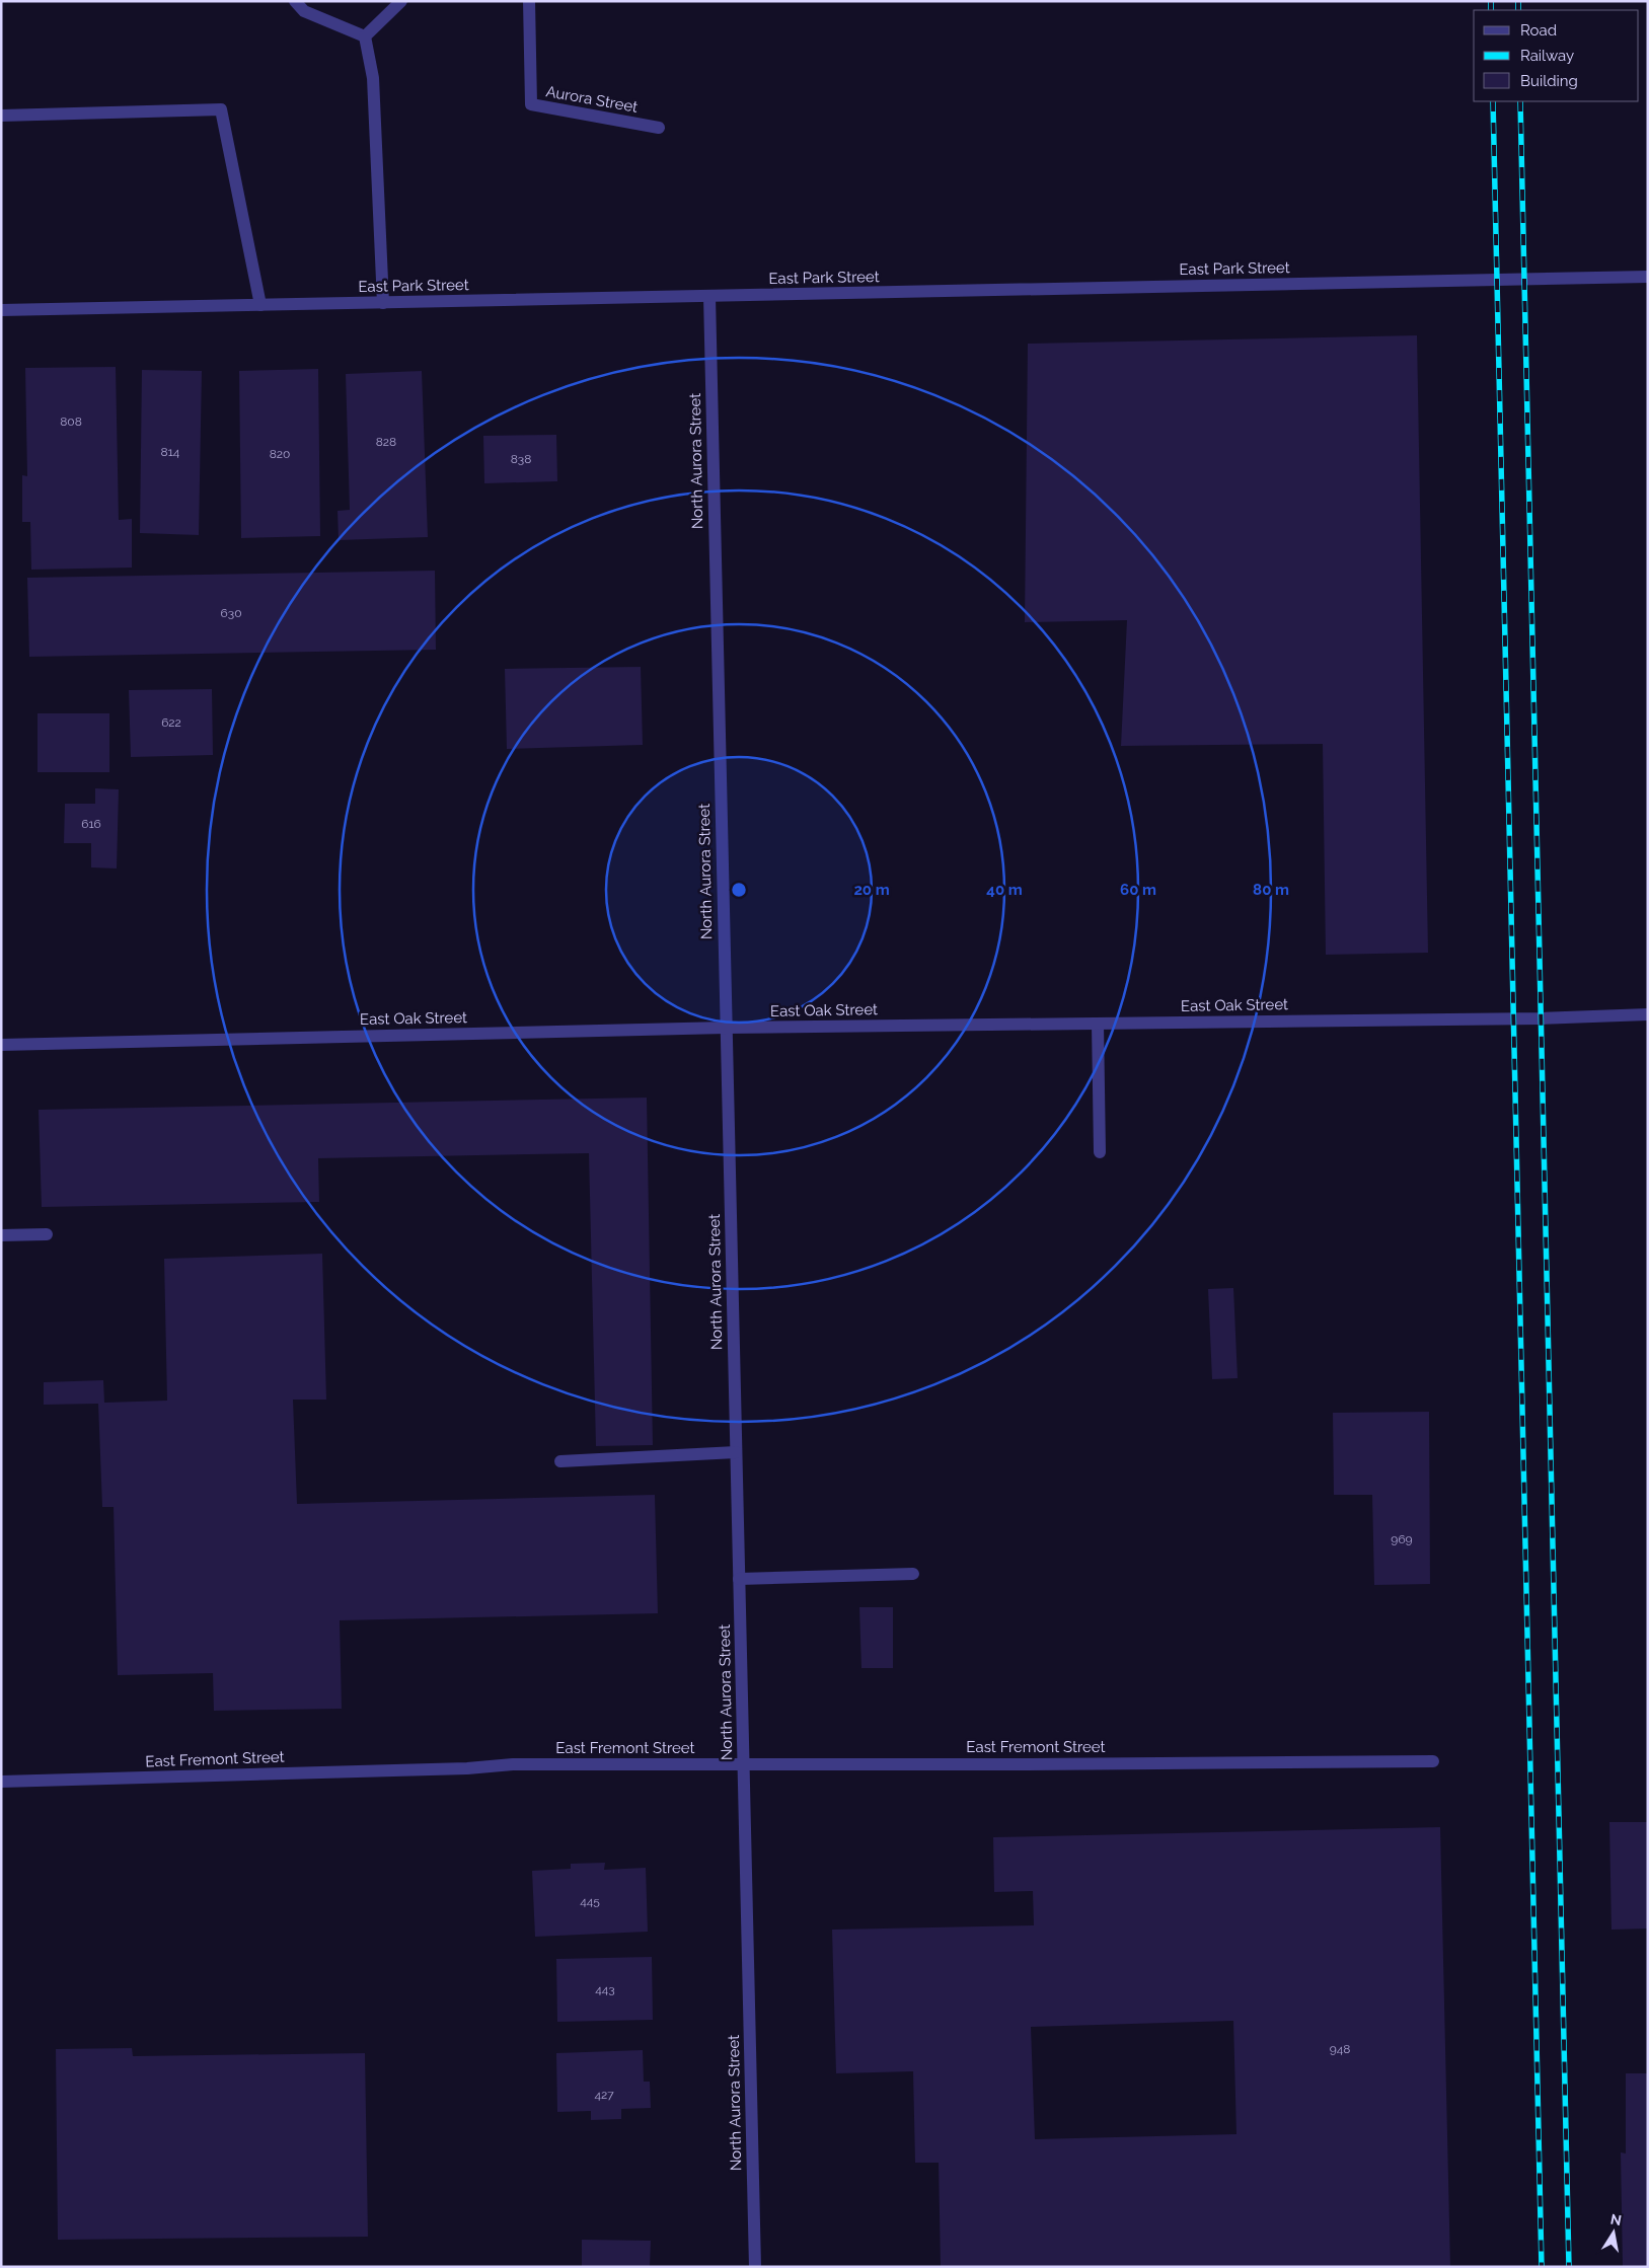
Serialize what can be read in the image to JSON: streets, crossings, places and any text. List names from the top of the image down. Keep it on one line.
{"streets":{"street":["Aurora Street","East Park Street","North Aurora Street","East Oak Street","East Fremont Street"]},"crossings":[["East Park Street","North Aurora Street"],["North Aurora Street","East Oak Street"],["North Aurora Street","East Fremont Street"]],"house_numbers":["808","828","814","820","838","630","622","616","969","445","443","948","427"],"legend":["Road","Railway","Building"],"north":"top","rings":["20 m","40 m","60 m","80 m"]}
